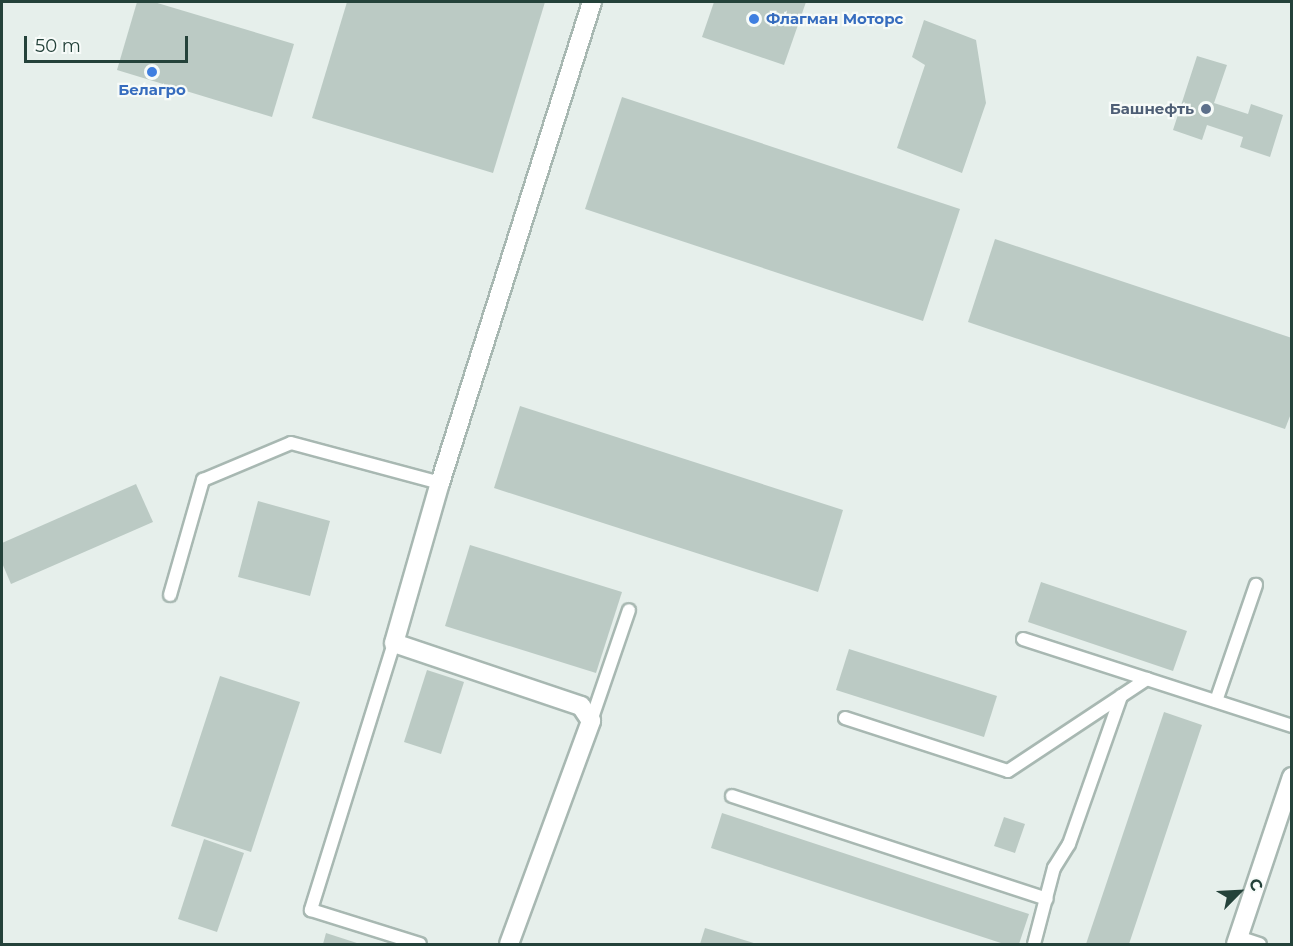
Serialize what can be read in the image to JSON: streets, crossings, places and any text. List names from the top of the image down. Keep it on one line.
{"places":["Флагман Моторс","Белагро","Башнефть"],"scale_bar":"50 m","north":"top right"}
